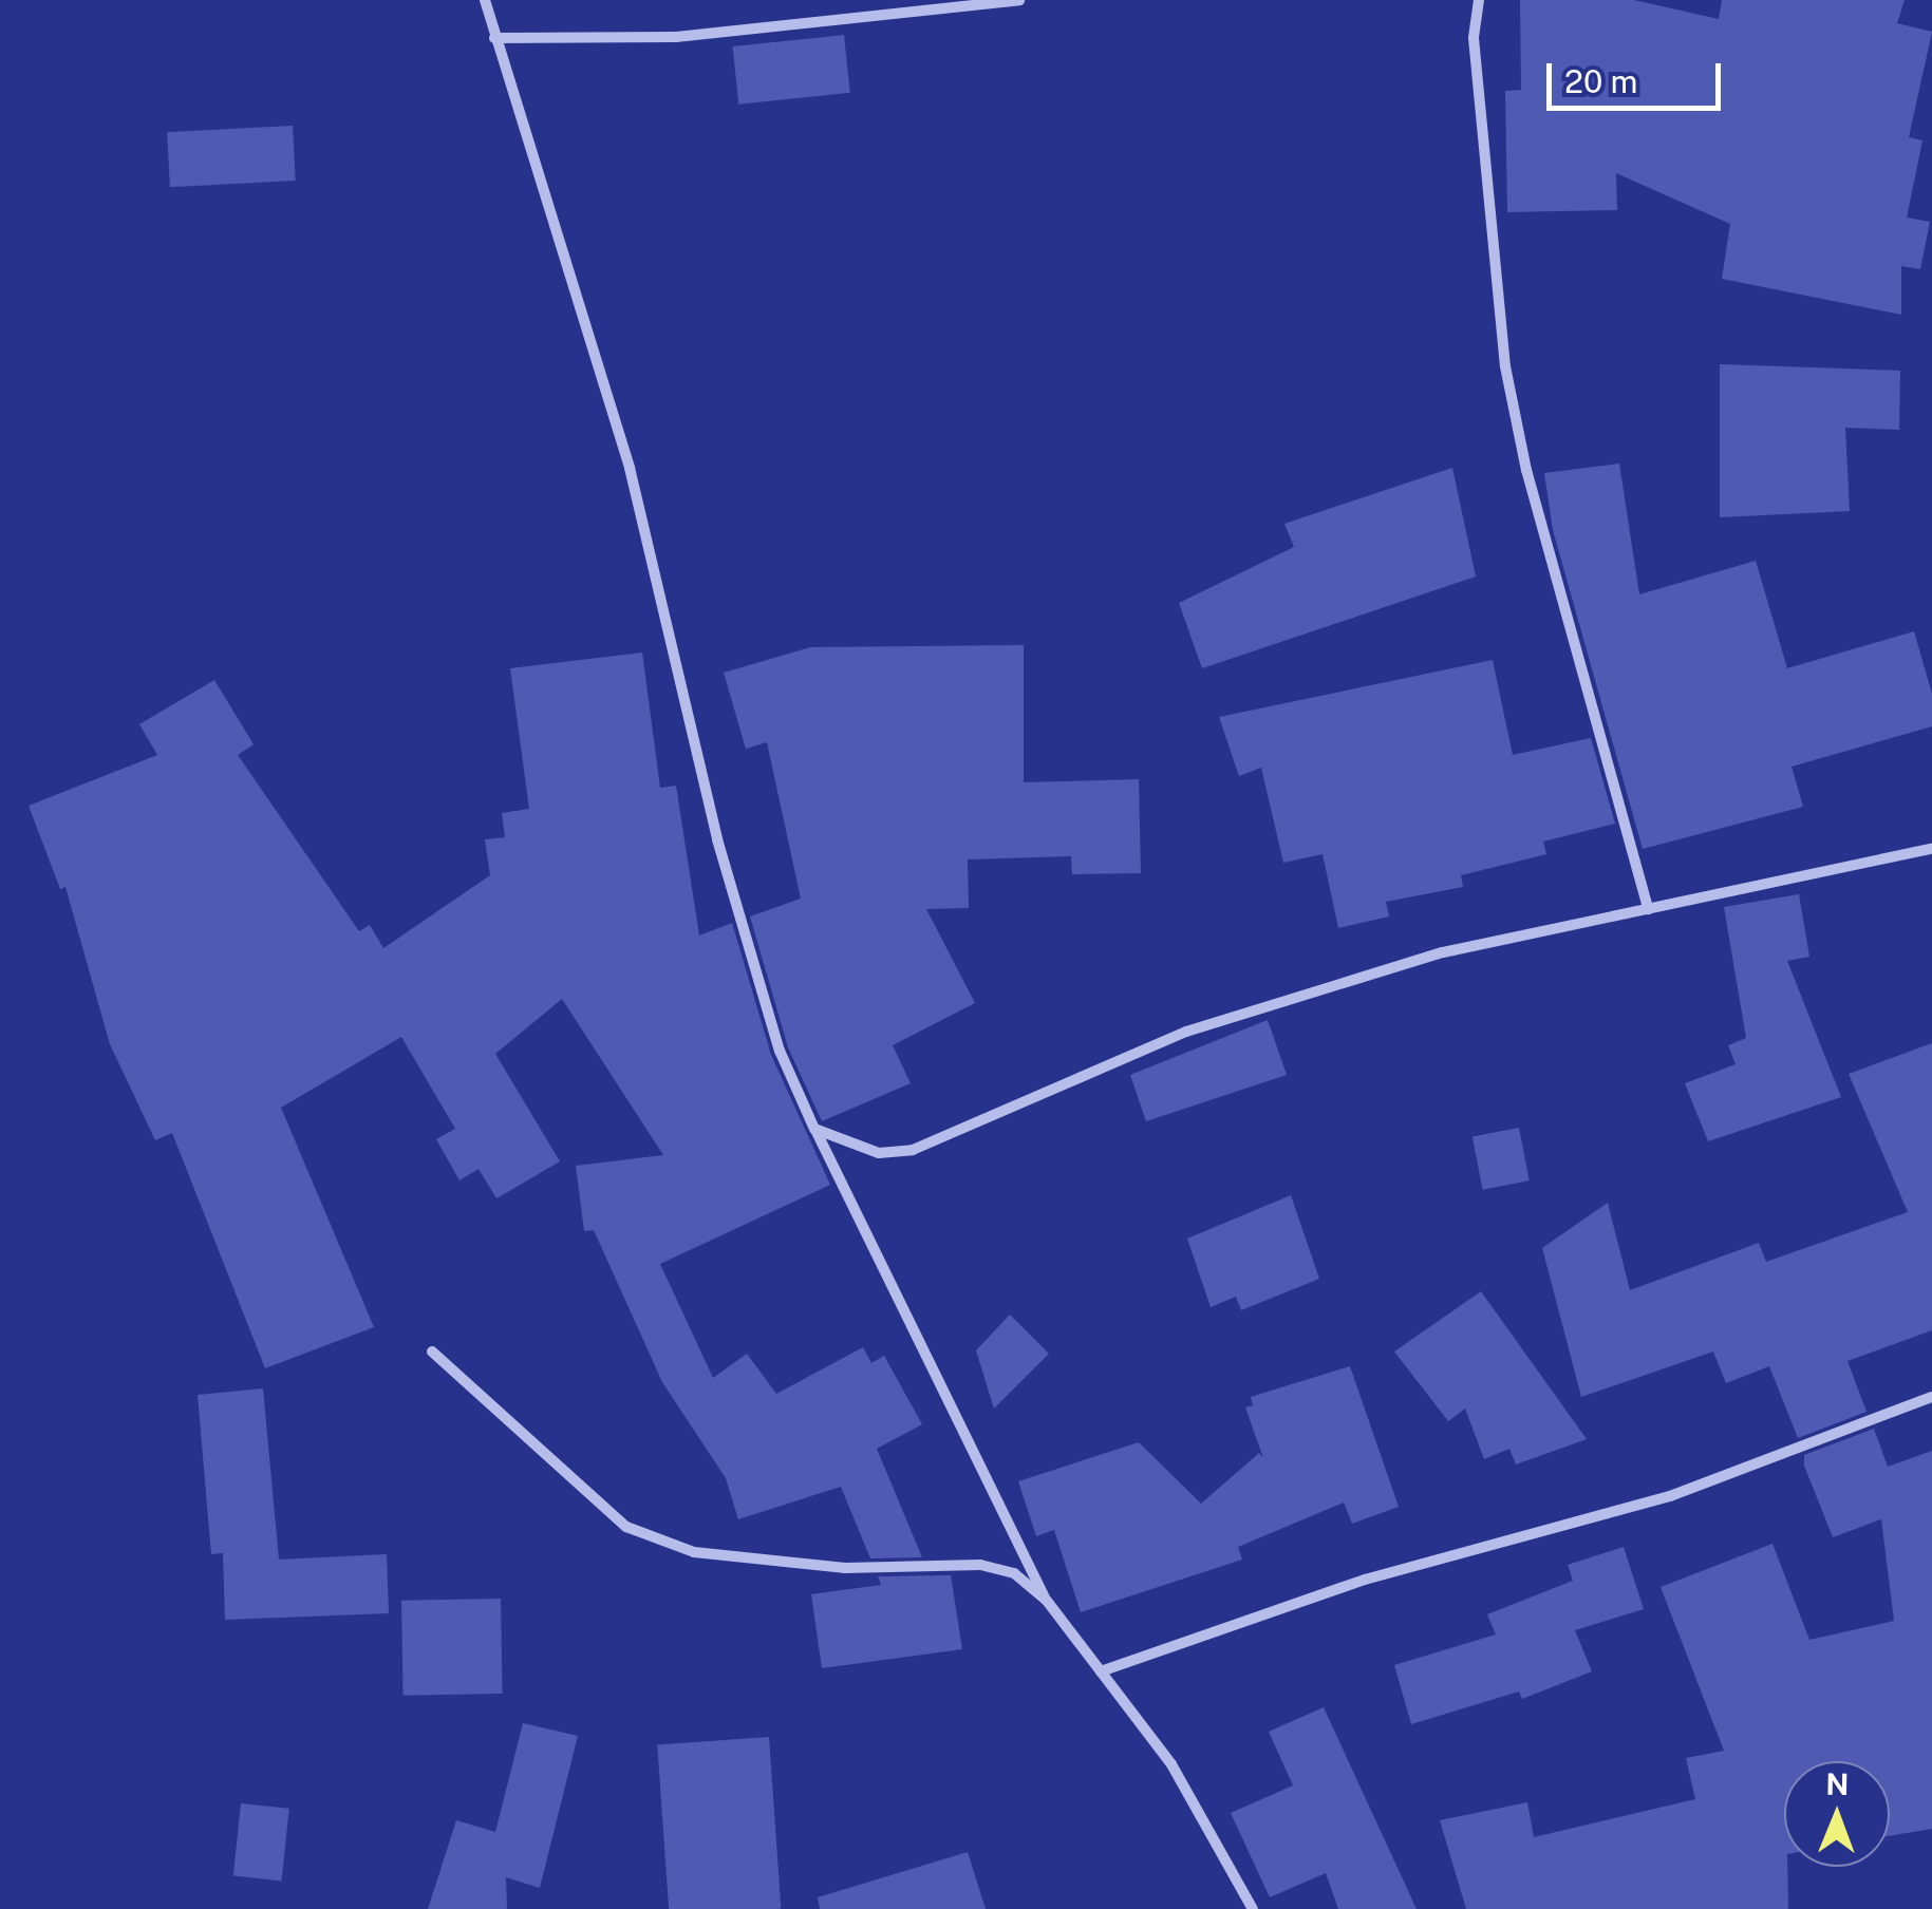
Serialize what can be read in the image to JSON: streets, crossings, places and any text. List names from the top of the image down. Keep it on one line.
{"scale_bar":"20 m","north":"top"}
